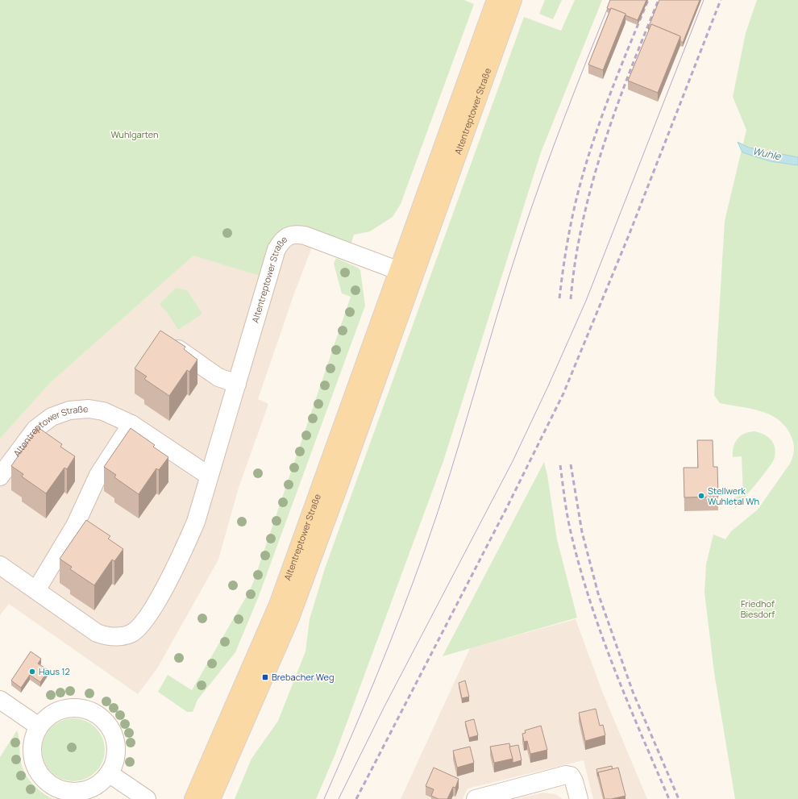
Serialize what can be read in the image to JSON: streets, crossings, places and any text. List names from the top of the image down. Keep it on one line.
{"streets":{"main road":["Altentreptower Straße"]},"water":["Wuhle"],"parks":["Wuhlgarten","Friedhof Biesdorf"],"places":{"other":["Stellwerk Wuhletal Wh","Haus 12"],"transit":["Brebacher Weg"]}}
